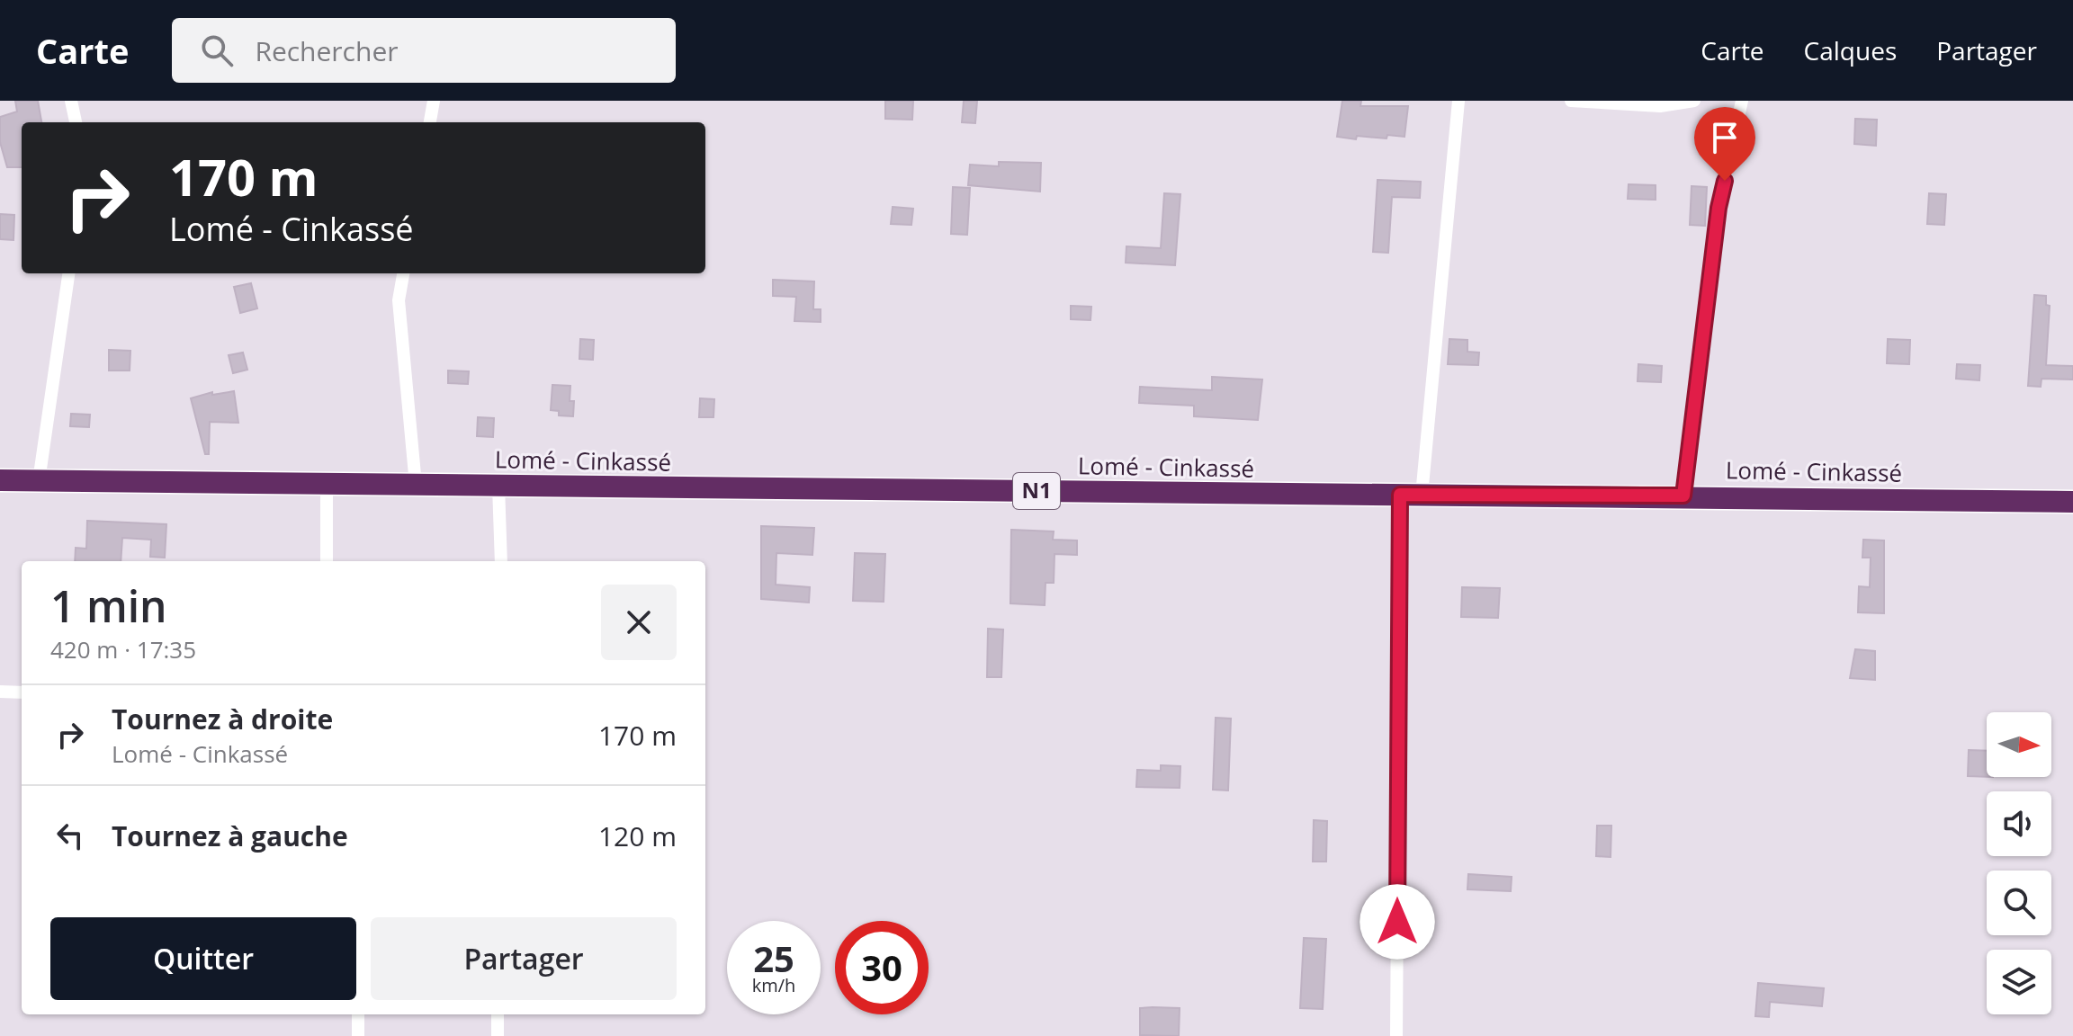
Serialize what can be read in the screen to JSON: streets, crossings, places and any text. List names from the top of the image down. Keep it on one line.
{"streets":{"highway":["Lomé - Cinkassé","N1"]},"north":"right","page":{"header":"Carte","search":"Rechercher","nav":["Carte","Calques","Partager"],"turn":["170 m","Lomé - Cinkassé"],"heading":["1 min","420 m · 17:35"],"list":[{"name":"Tournez à droite","note":"Lomé - Cinkassé","value":"170 m"},{"name":"Tournez à gauche","value":"120 m"}],"buttons":["Quitter","Partager"],"speed":"25 km/h","limit":"30"}}
